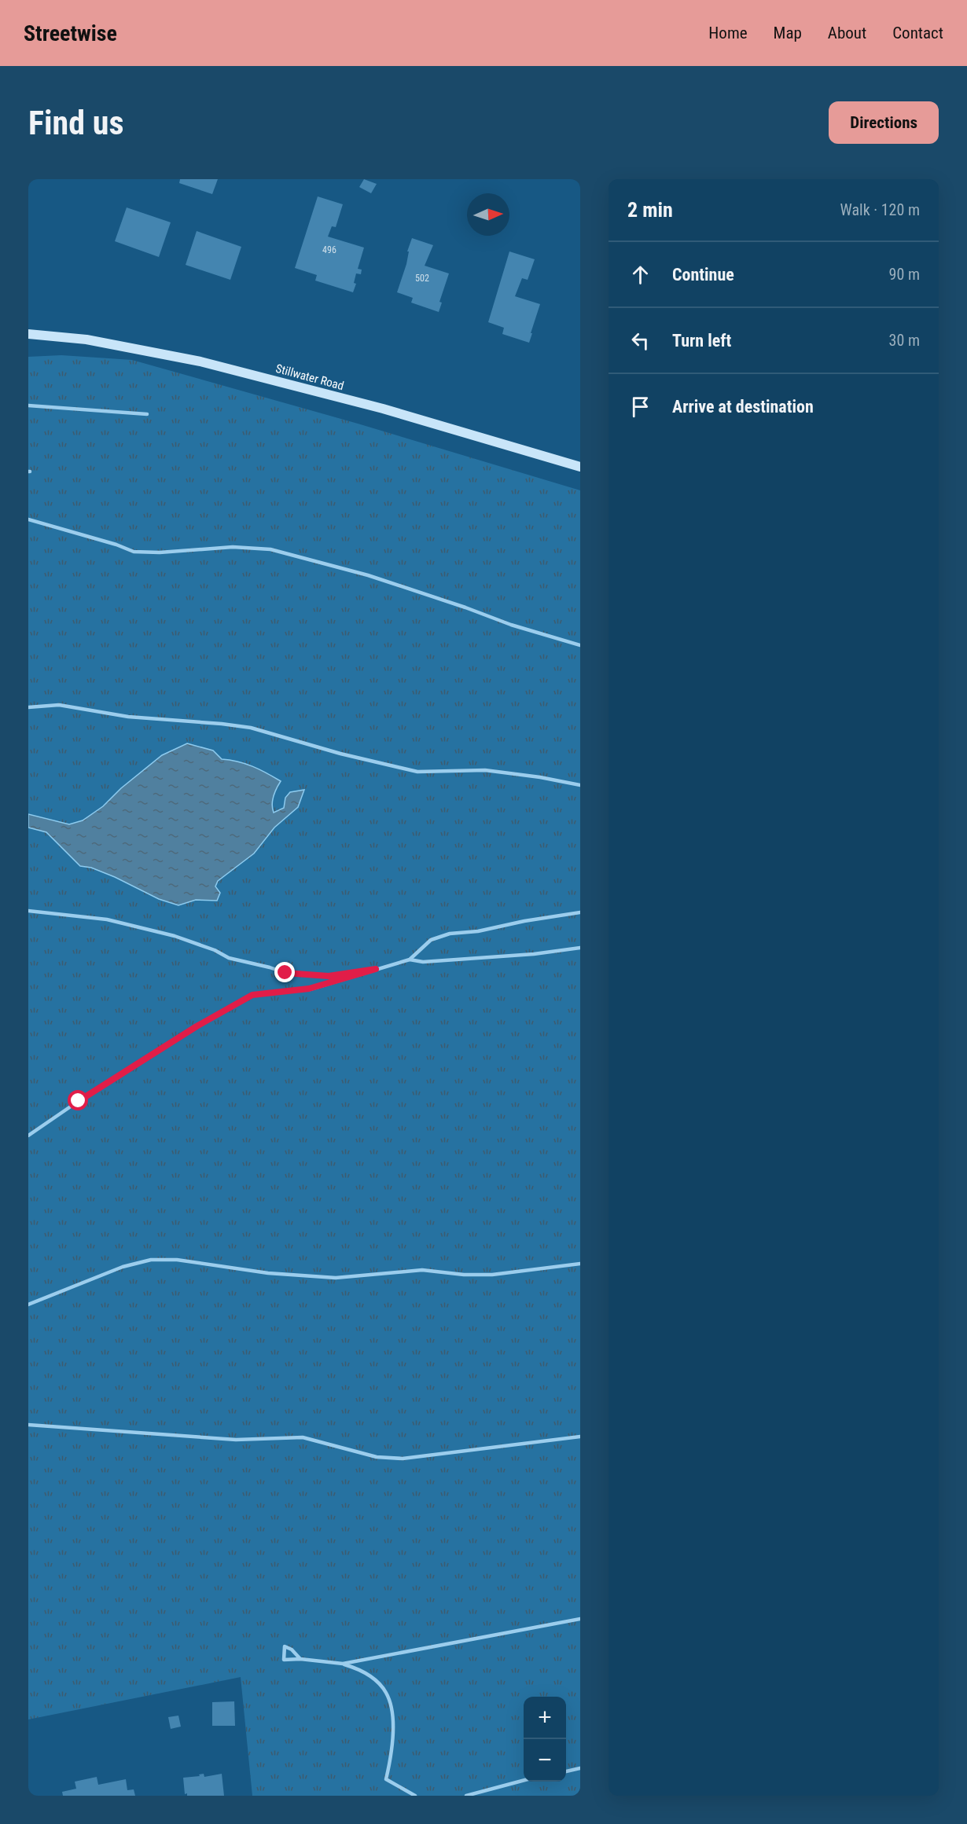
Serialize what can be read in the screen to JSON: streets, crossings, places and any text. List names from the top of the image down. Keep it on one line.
{"streets":{"main road":["Stillwater Road"]},"house_numbers":["496","502"],"north":"right","page":{"header":"Streetwise","nav":["Home","Map","About","Contact"],"buttons":"Directions","title":"Find us","heading":["2 min","Walk · 120 m"],"list":[["Continue","90 m"],["Turn left","30 m"],"Arrive at destination"],"map_buttons":["+","−"]}}
